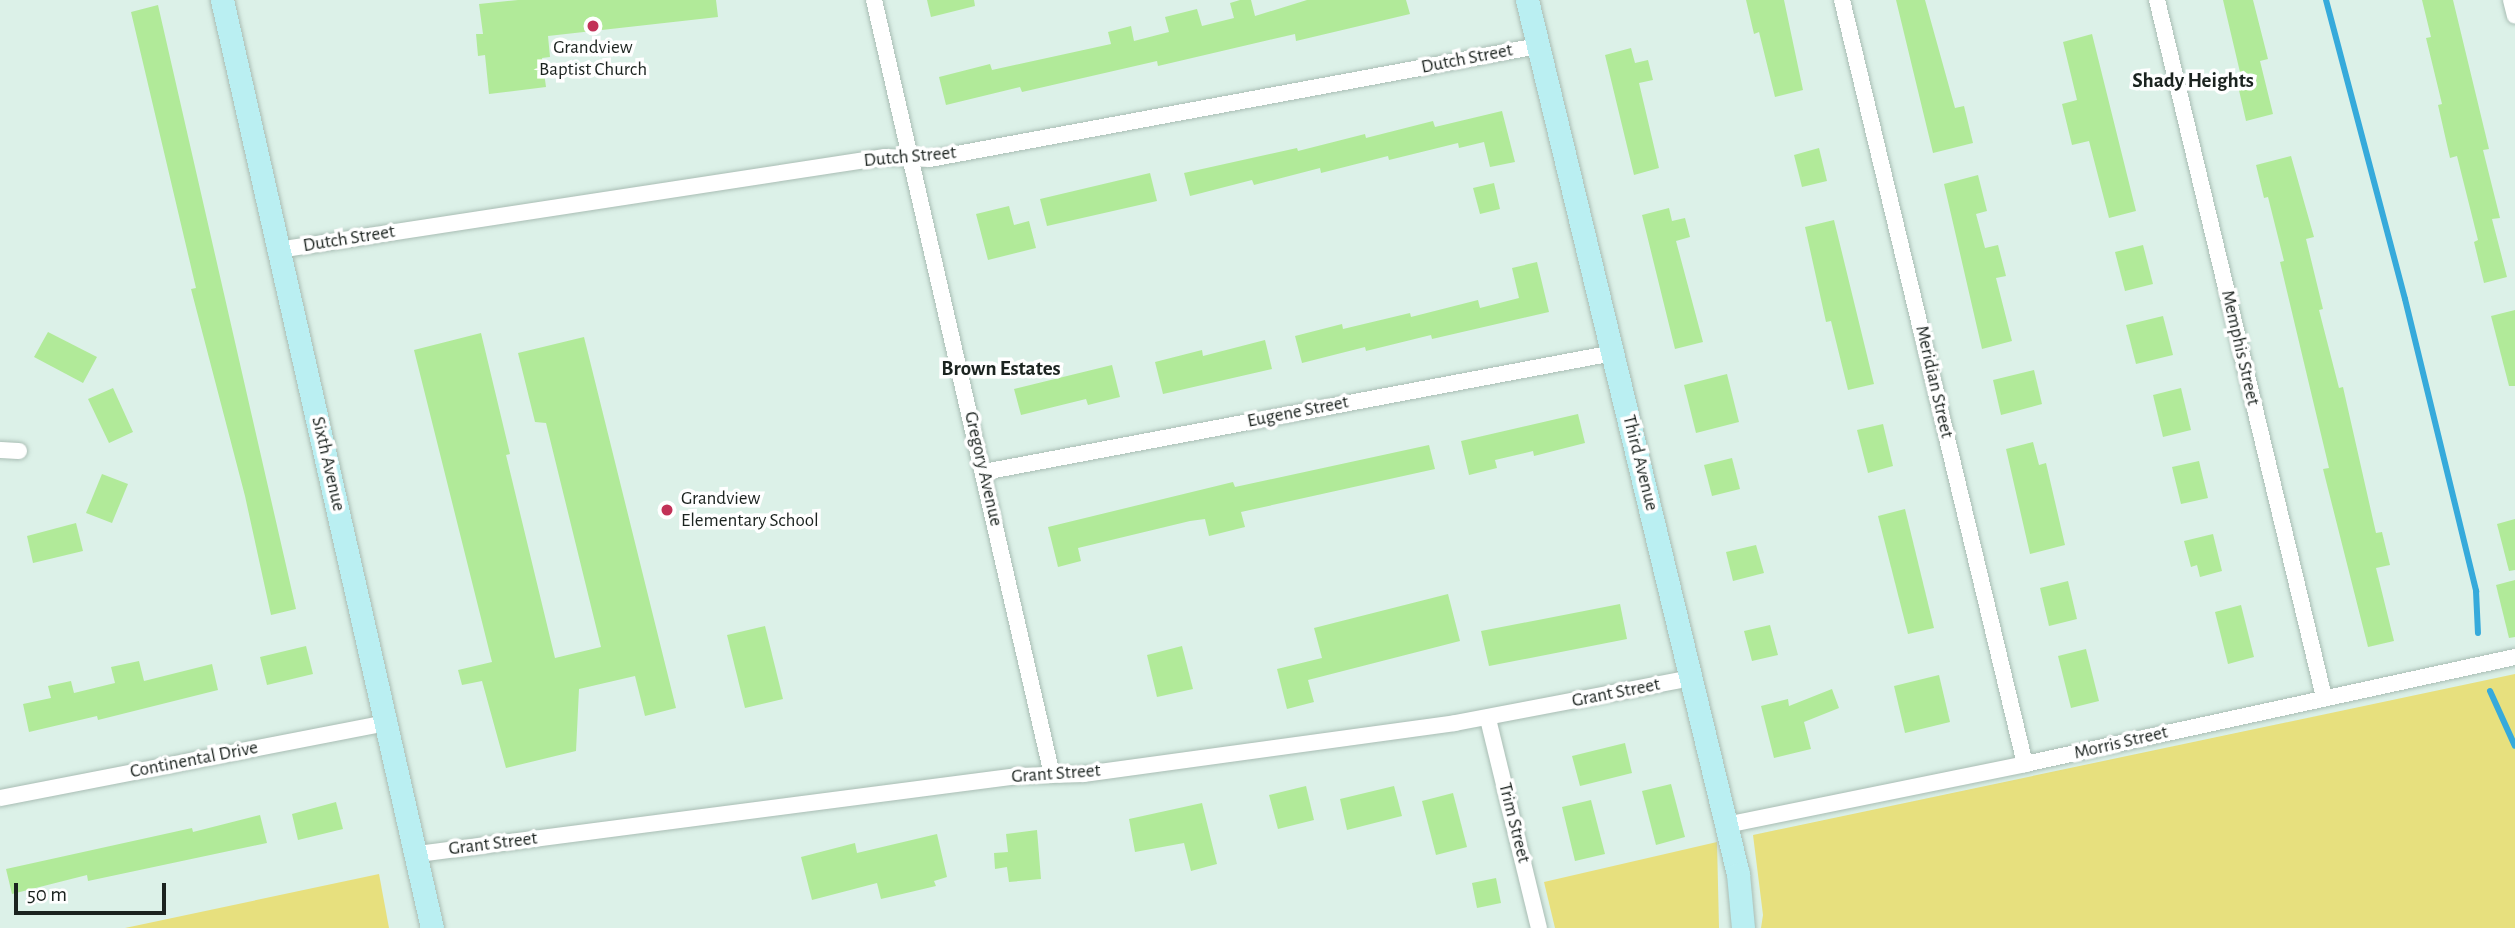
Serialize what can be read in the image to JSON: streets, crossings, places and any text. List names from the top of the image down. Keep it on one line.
{"streets":{"street":["Dutch Street","Memphis Street","Meridian Street","Eugene Street","Third Avenue","Sixth Avenue","Gregory Avenue","Grant Street","Morris Street","Continental Drive","Trim Street"]},"crossings":[["Dutch Street","Third Avenue"],["Dutch Street","Sixth Avenue"],["Dutch Street","Gregory Avenue"],["Memphis Street","Morris Street"],["Meridian Street","Morris Street"],["Eugene Street","Third Avenue"],["Eugene Street","Gregory Avenue"],["Third Avenue","Grant Street"],["Third Avenue","Morris Street"],["Sixth Avenue","Grant Street"],["Sixth Avenue","Continental Drive"],["Gregory Avenue","Grant Street"],["Grant Street","Trim Street"]],"districts":["Shady Heights","Brown Estates"],"places":["Grandview Baptist Church","Grandview Elementary School"],"scale_bar":"50 m"}
